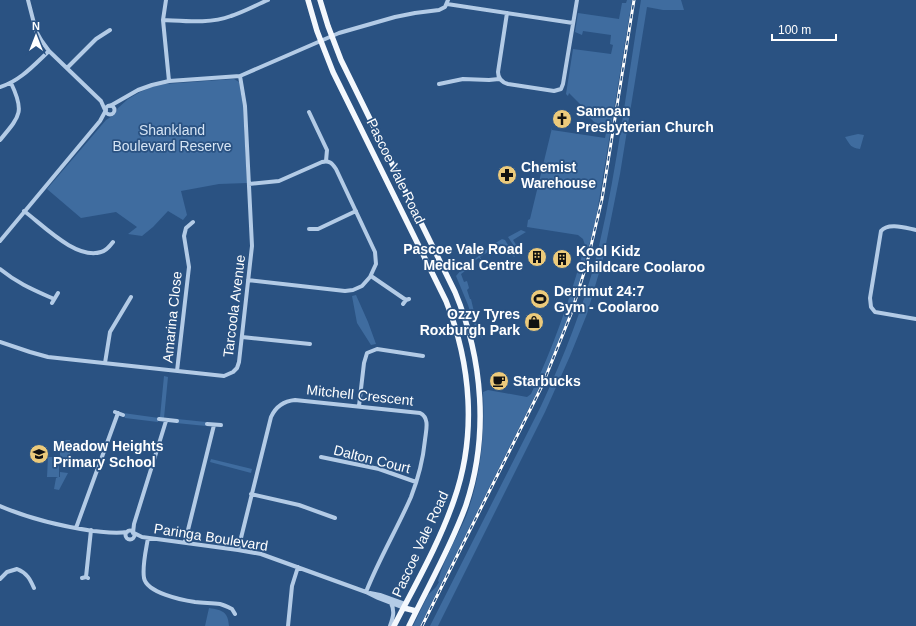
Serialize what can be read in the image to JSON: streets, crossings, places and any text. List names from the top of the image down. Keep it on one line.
{"streets":{"main road":["Pascoe Vale Road"],"street":["Tarcoola Avenue","Amarina Close","Mitchell Crescent","Dalton Court","Paringa Boulevard"]},"crossings":[["Pascoe Vale Road","Paringa Boulevard"],["Tarcoola Avenue","Amarina Close"],["Mitchell Crescent","Dalton Court"],["Mitchell Crescent","Paringa Boulevard"]],"parks":["Shankland Boulevard Reserve"],"places":{"church":["Samoan Presbyterian Church"],"pharmacy":["Chemist Warehouse"],"building":["Pascoe Vale Road Medical Centre","Kool Kidz Childcare Coolaroo"],"sports":["Derrimut 24:7 Gym - Coolaroo"],"shop":["Ozzy Tyres Roxburgh Park"],"cafe":["Starbucks"],"school or university":["Meadow Heights Primary School"]},"scale_bar":"100 m","north":"top"}
